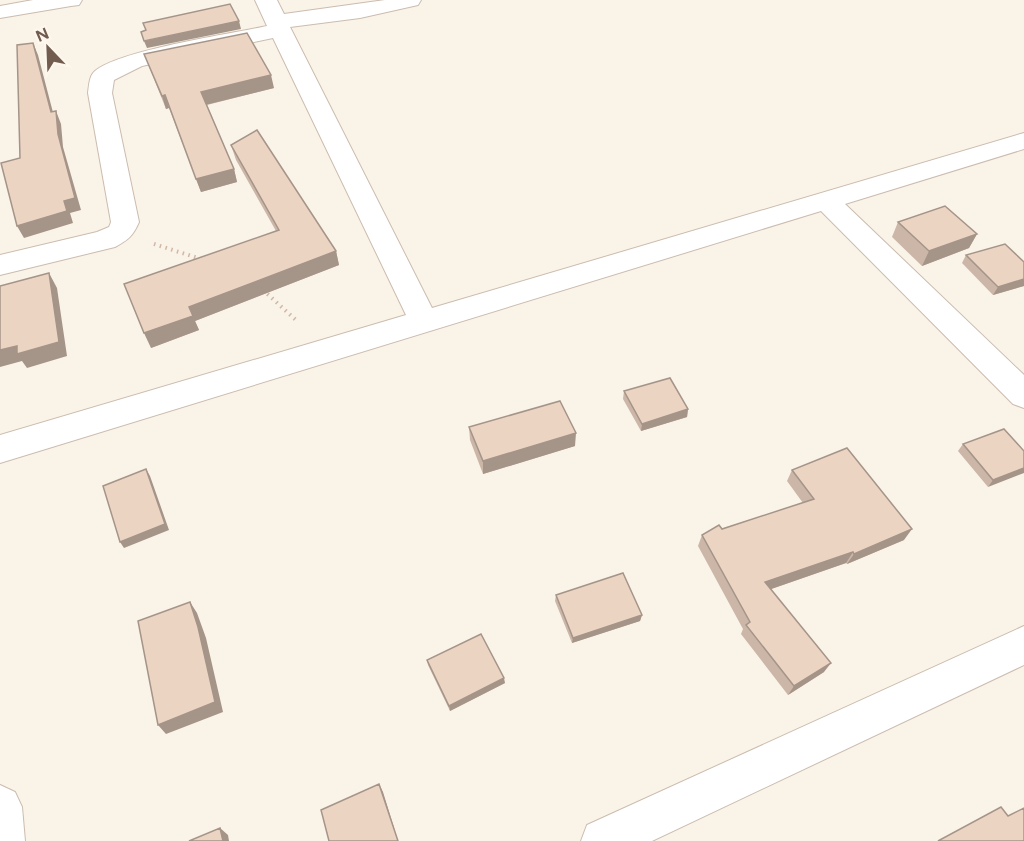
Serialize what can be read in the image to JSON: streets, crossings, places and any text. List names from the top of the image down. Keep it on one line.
{"north":"top left"}
